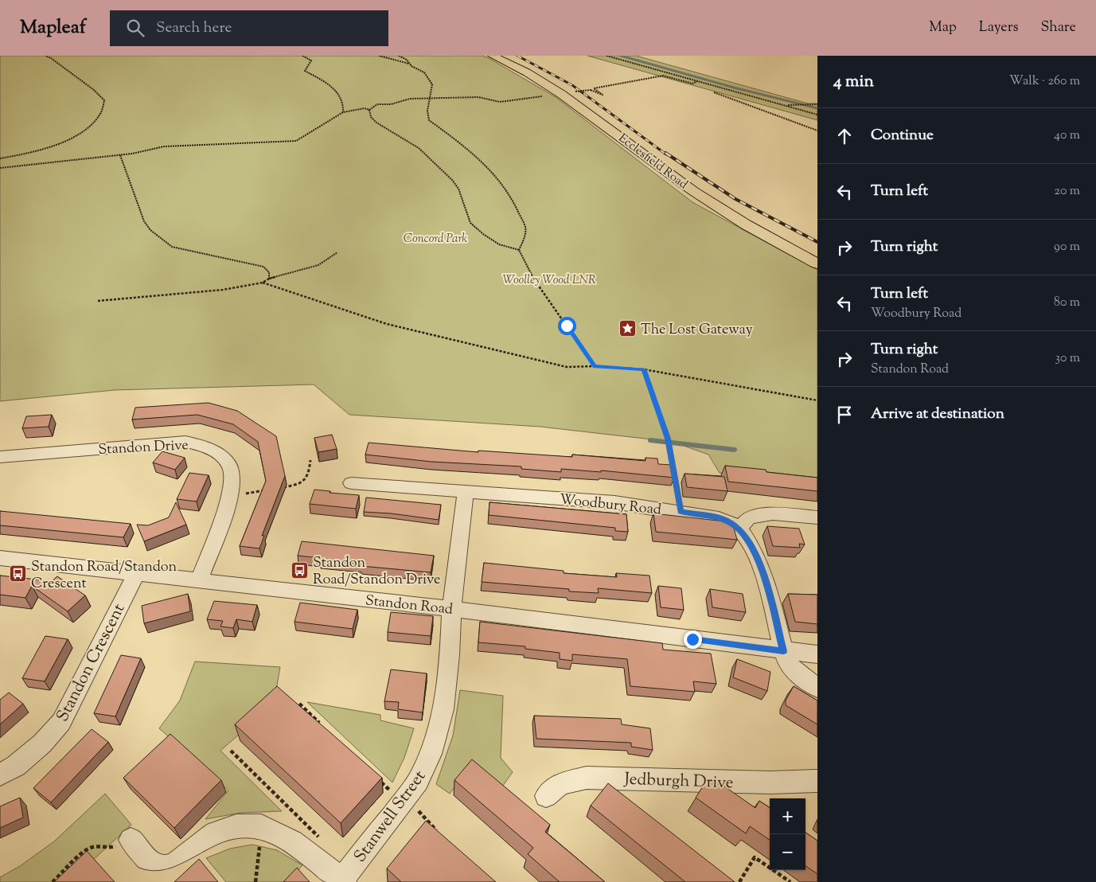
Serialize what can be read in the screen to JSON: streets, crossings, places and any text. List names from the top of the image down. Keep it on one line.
{"streets":{"main road":["Ecclesfield Road"],"street":["Standon Drive","Woodbury Road","Standon Road","Standon Crescent","Jedburgh Drive","Stanwell Street"]},"crossings":[["Standon Drive","Standon Road"],["Woodbury Road","Standon Road"],["Standon Road","Standon Crescent"],["Standon Road","Stanwell Street"]],"parks":["Concord Park","Woolley Wood LNR"],"places":{"place":["The Lost Gateway"],"bus stop":["Standon Road/Standon Drive","Standon Road/Standon Crescent"]},"page":{"header":"Mapleaf","search":"Search here","nav":["Map","Layers","Share"],"heading":["4 min","Walk · 260 m"],"list":[["Continue","40 m"],["Turn left","20 m"],["Turn right","90 m"],["Turn left","Woodbury Road","80 m"],["Turn right","Standon Road","30 m"],"Arrive at destination"],"map_buttons":["+","−"]}}
